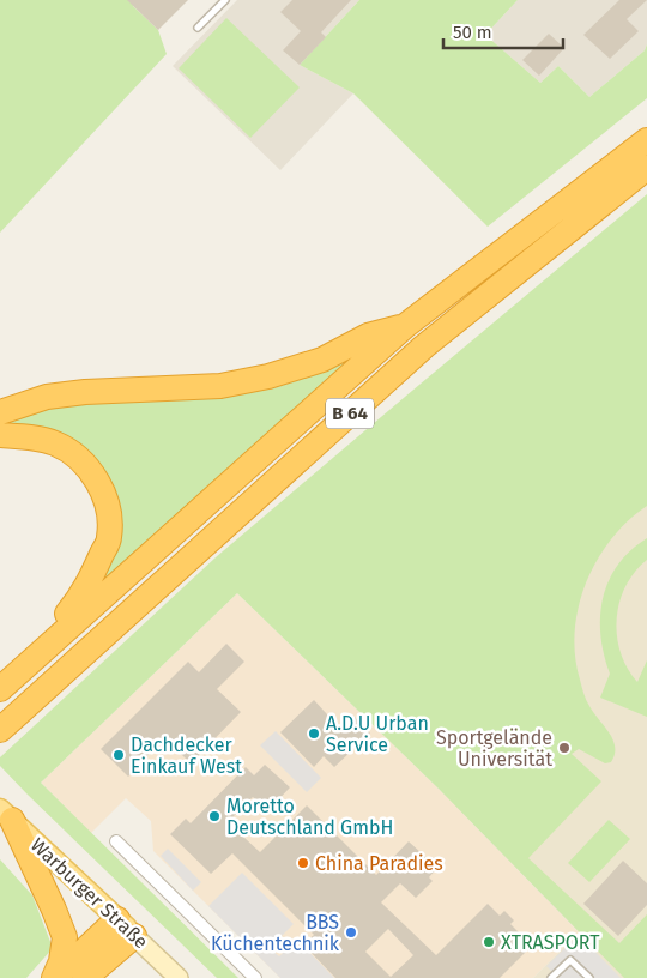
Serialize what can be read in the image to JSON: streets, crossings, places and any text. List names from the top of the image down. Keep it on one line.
{"streets":{"highway":["B 64"],"main road":["Warburger Straße"]},"places":["A.D.U Urban Service","Sportgelände Universität","Dachdecker Einkauf West","Moretto Deutschland GmbH","China Paradies","BBS Küchentechnik","XTRASPORT"],"scale_bar":"50 m"}
